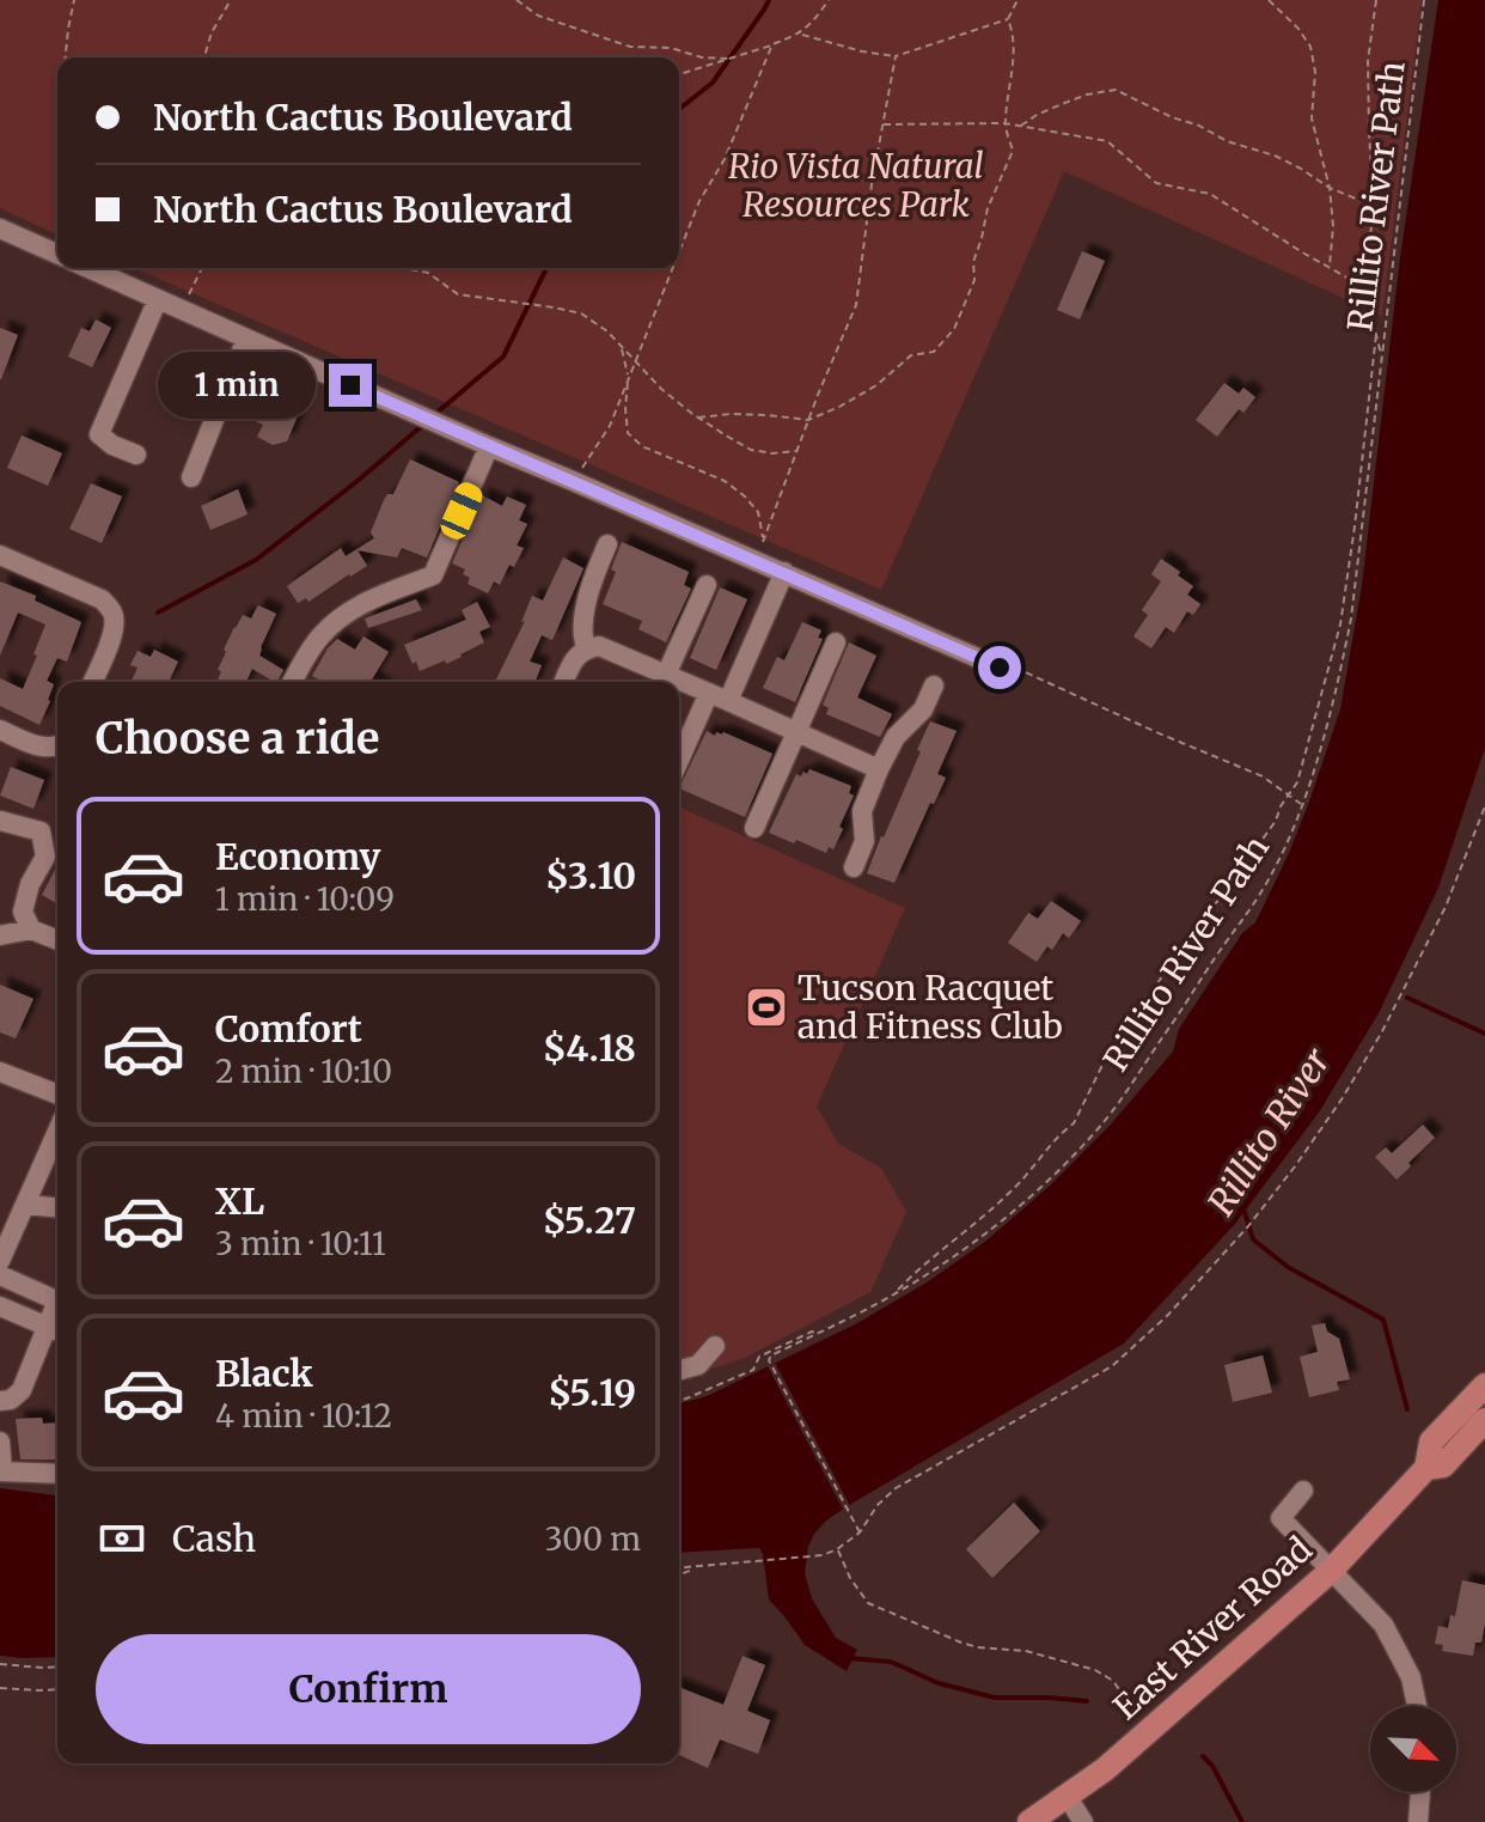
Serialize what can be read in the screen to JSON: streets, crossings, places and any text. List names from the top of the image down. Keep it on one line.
{"streets":{"main road":["East River Road"],"path":["Rillito River Path"]},"water":["Rillito River"],"parks":["Rio Vista Natural Resources Park"],"places":{"sports":["Tucson Racquet and Fitness Club"]},"north":"bottom right","page":{"banner":["North Cactus Boulevard","North Cactus Boulevard"],"bubble":"1 min","heading":"Choose a ride","list":[{"name":"Economy","note":"1 min · 10:09","value":"$3.10"},{"name":"Comfort","note":"2 min · 10:10","value":"$4.18"},{"name":"XL","note":"3 min · 10:11","value":"$5.27"},{"name":"Black","note":"4 min · 10:12","value":"$5.19"}],"pay":["Cash","300 m"],"buttons":"Confirm"}}
